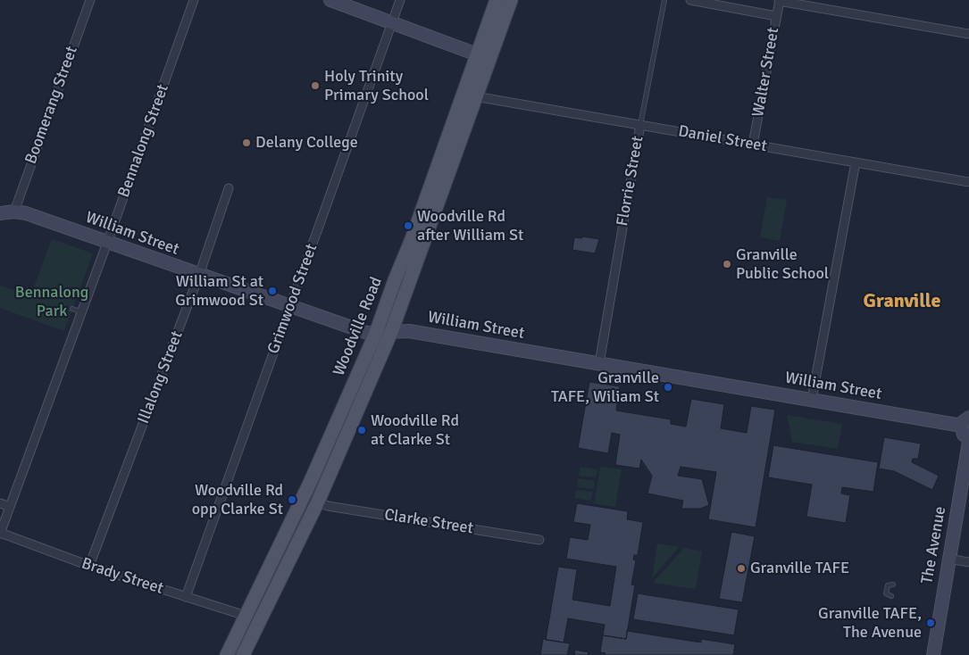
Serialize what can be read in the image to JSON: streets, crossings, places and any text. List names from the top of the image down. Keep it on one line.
{"streets":{"main road":["Woodville Road"],"street":["Walter Street","Boomerang Street","Daniel Street","Bennalong Street","Florrie Street","William Street","Grimwood Street","Illalong Street","Clarke Street","The Avenue","Brady Street"]},"crossings":[["Walter Street","Daniel Street"],["Boomerang Street","William Street"],["Daniel Street","Florrie Street"],["Daniel Street","Woodville Road"],["Bennalong Street","William Street"],["Bennalong Street","Brady Street"],["Florrie Street","William Street"],["William Street","Grimwood Street"],["William Street","Woodville Road"],["William Street","Illalong Street"],["Grimwood Street","Brady Street"],["Woodville Road","Clarke Street"],["Woodville Road","Brady Street"],["Illalong Street","Brady Street"]],"districts":["Granville"],"parks":["Bennalong Park"],"places":["Holy Trinity Primary School","Delany College","Woodville Rd after William St","Granville Public School","William St at Grimwood St","Granville TAFE, Wiliam St","Woodville Rd at Clarke St","Woodville Rd opp Clarke St","Granville TAFE","Granville TAFE, The Avenue"]}
